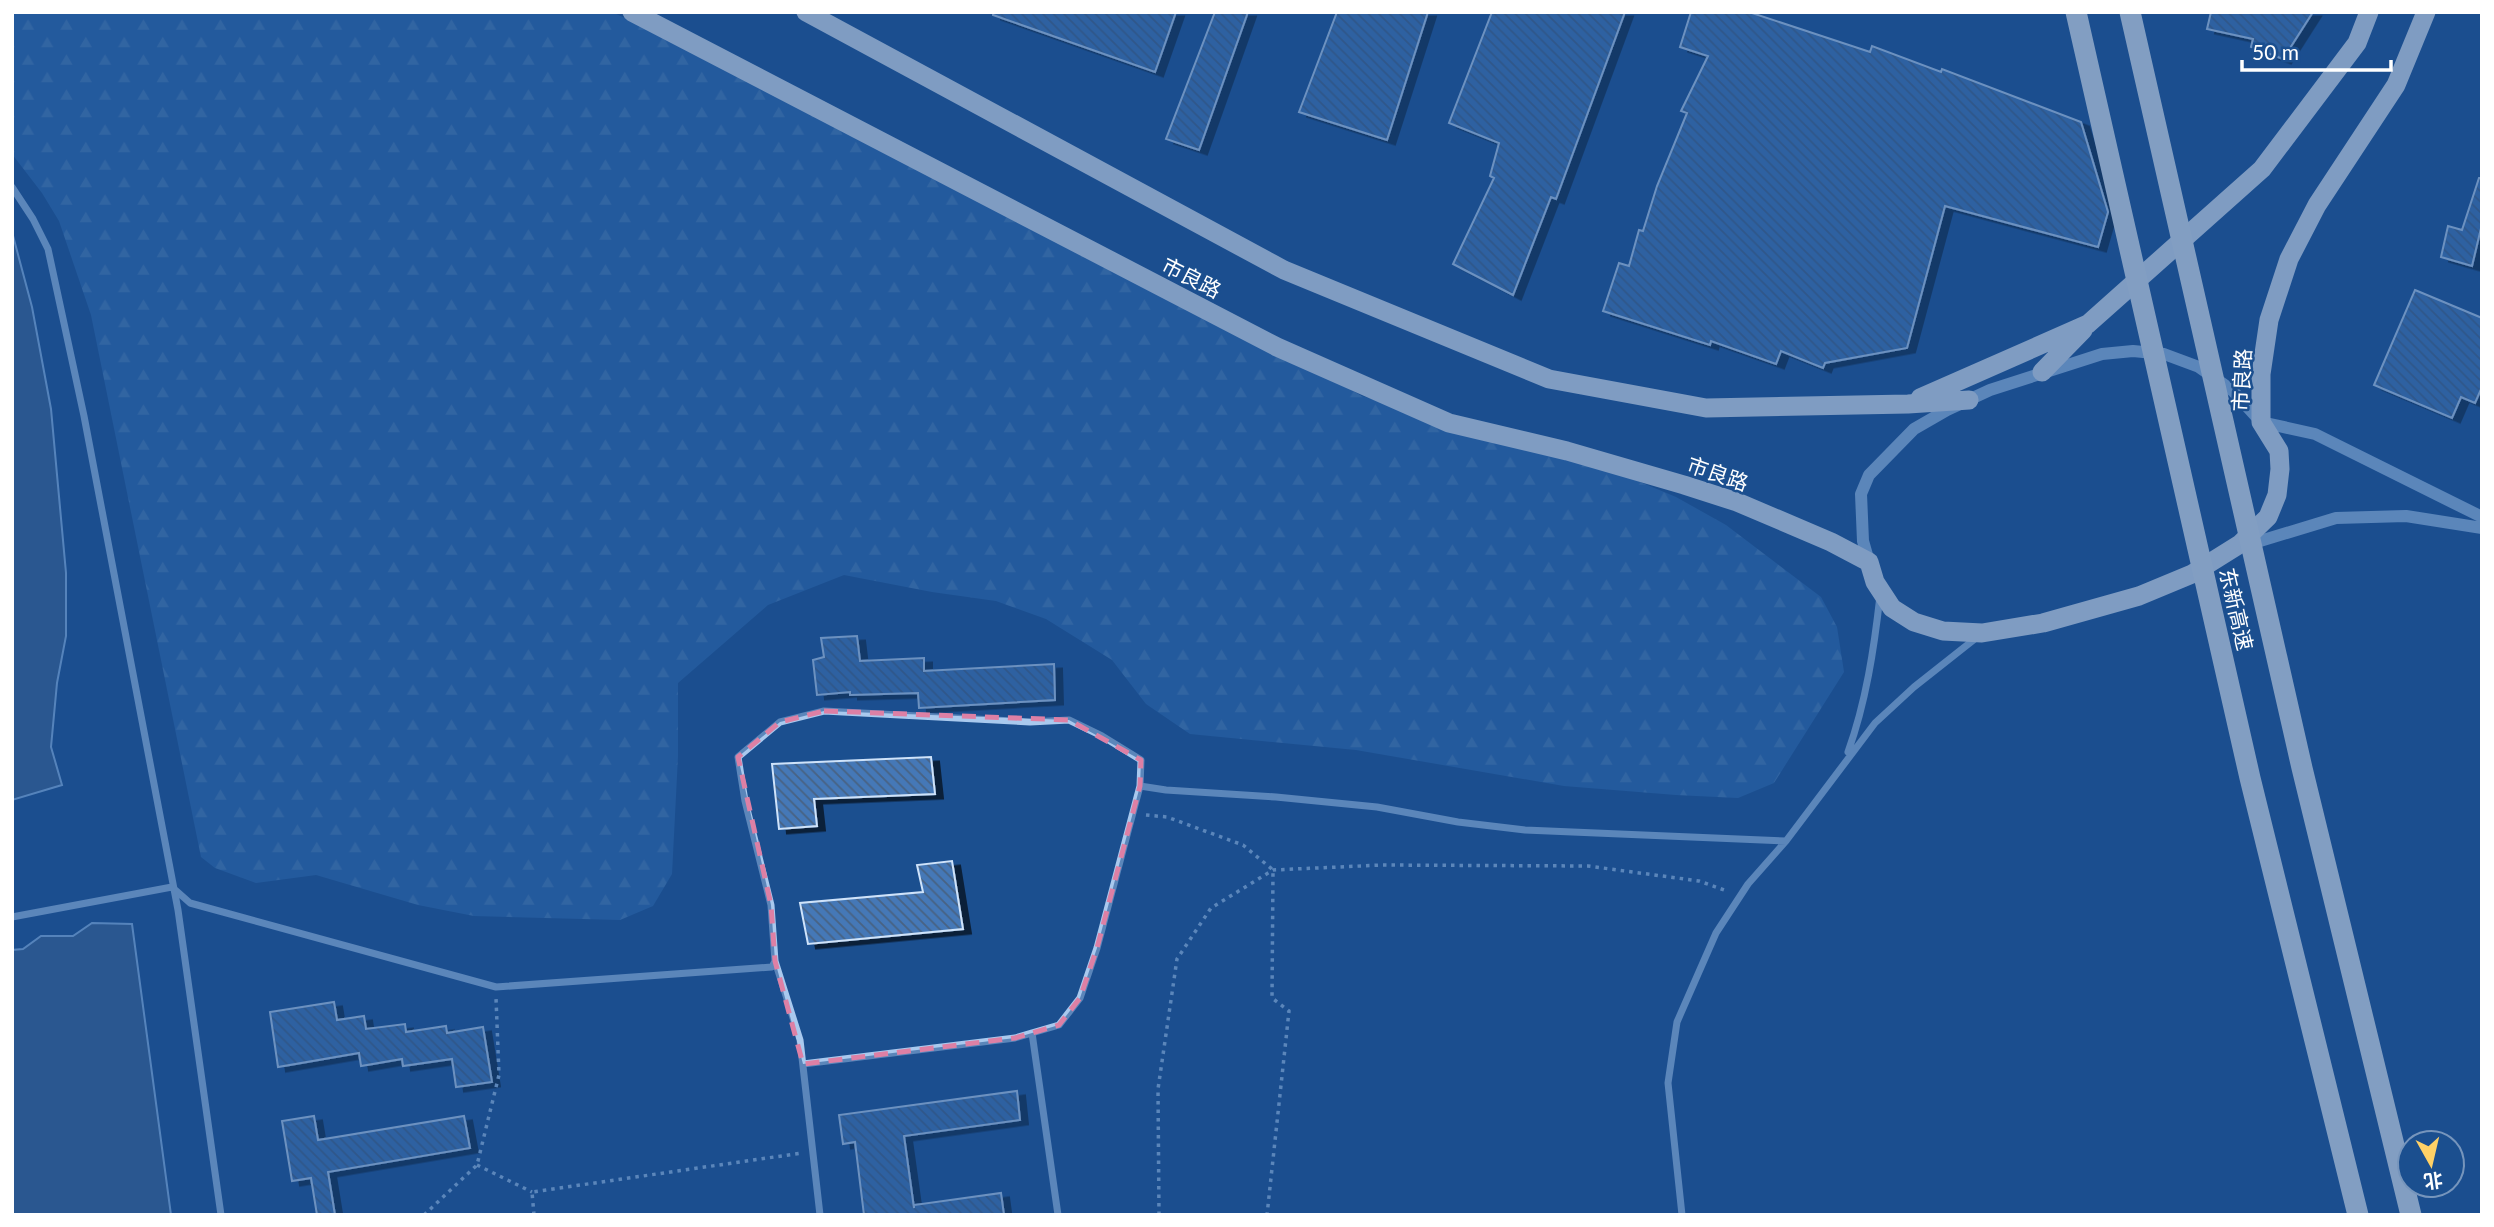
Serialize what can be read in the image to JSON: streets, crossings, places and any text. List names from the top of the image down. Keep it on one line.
{"streets":{"highway":["市良路","东新高速"]},"scale_bar":"50 m","north":"bottom"}
